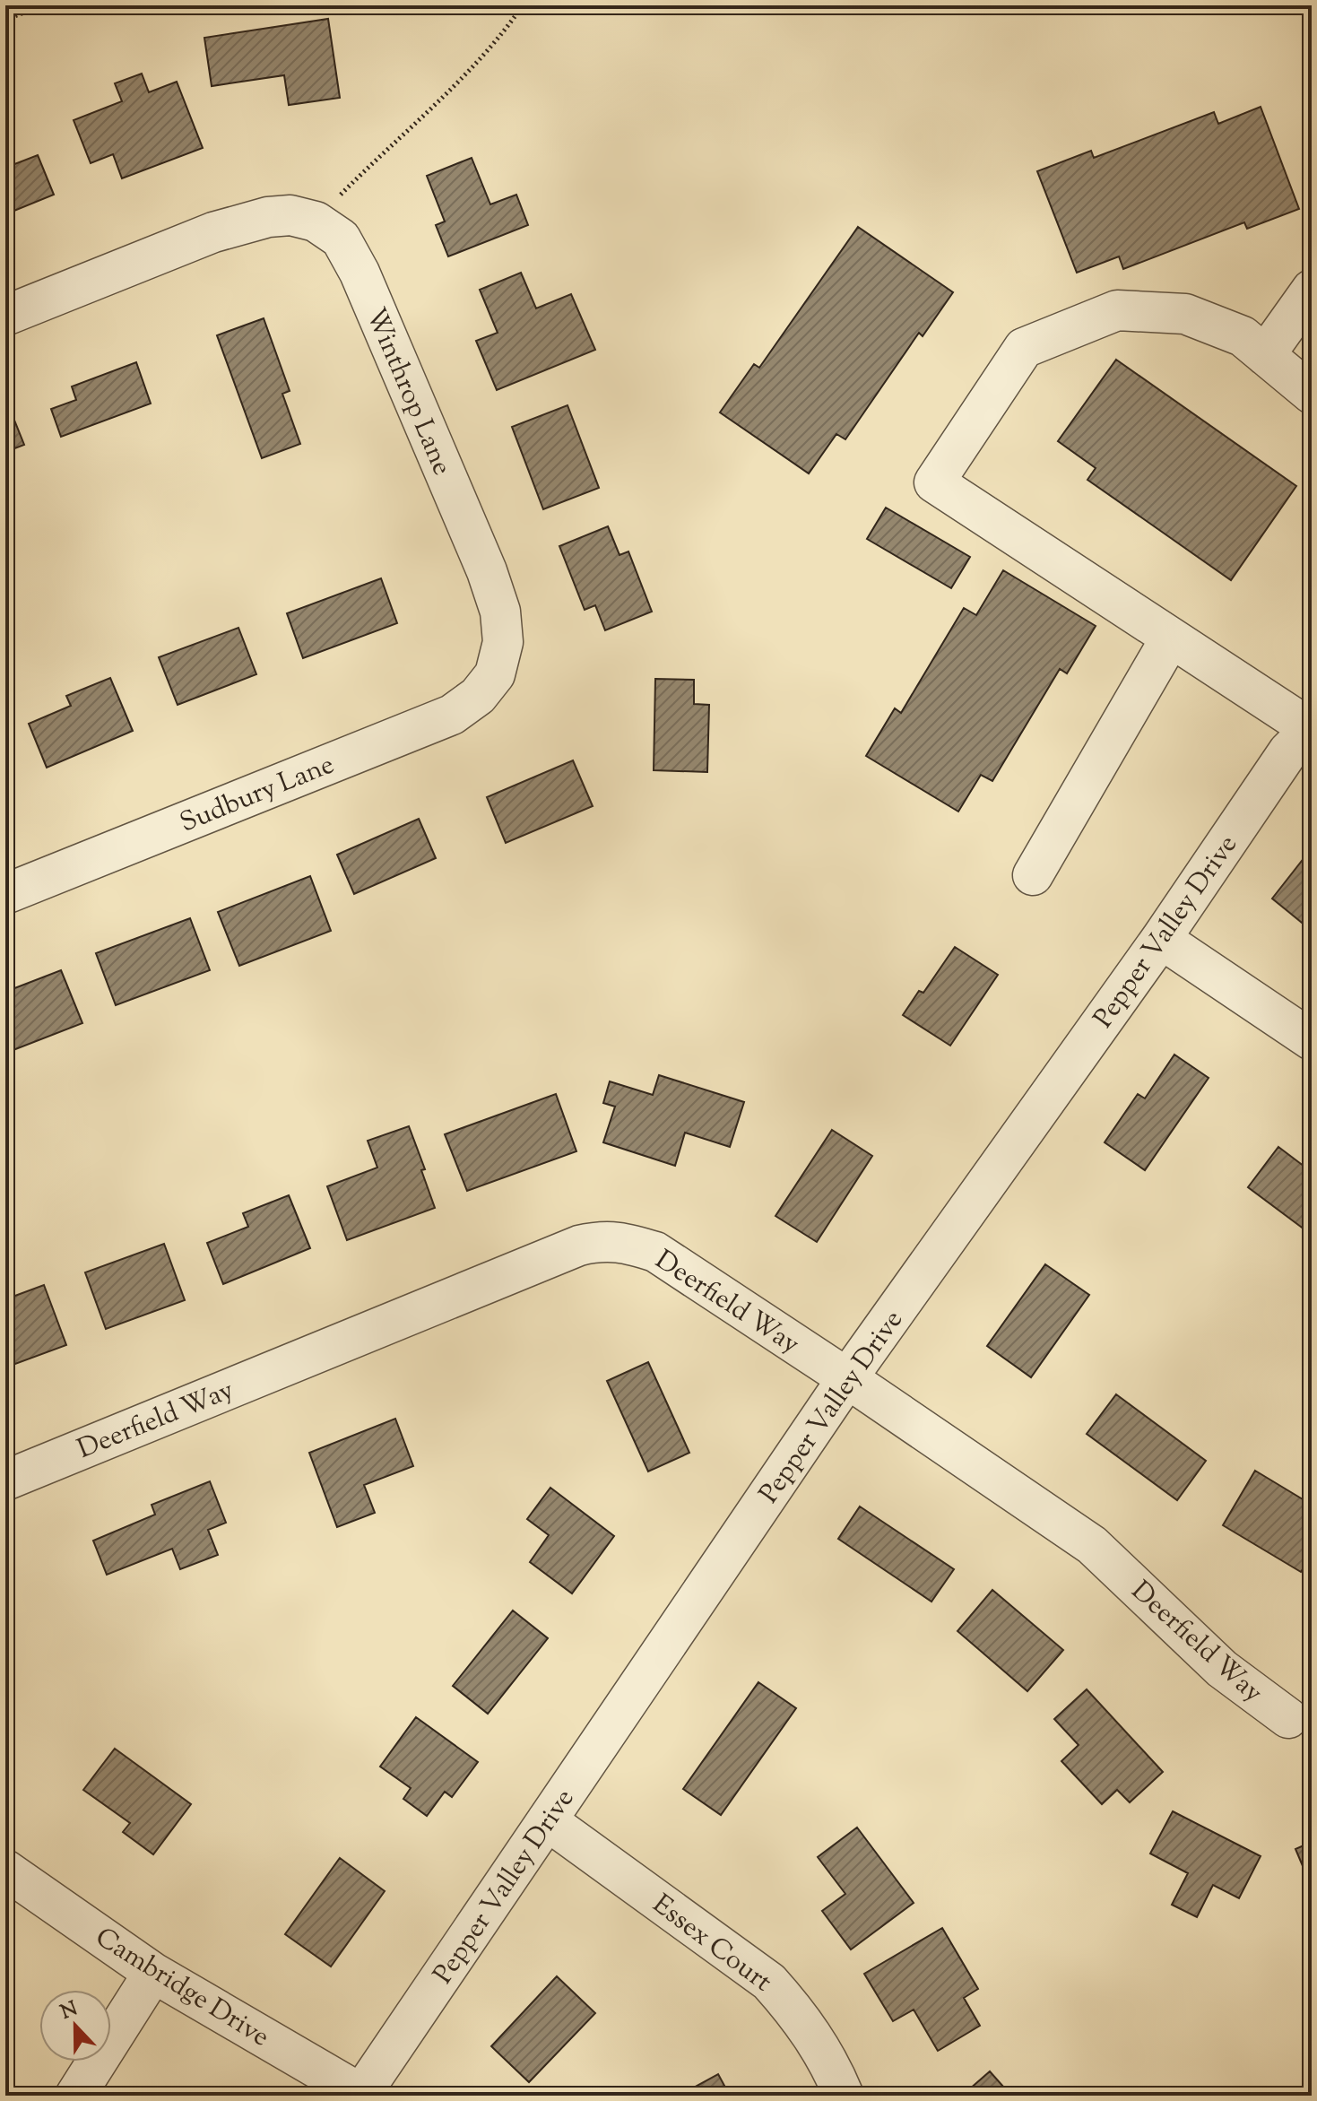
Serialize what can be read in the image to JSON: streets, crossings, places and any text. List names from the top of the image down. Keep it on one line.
{"streets":{"street":["Winthrop Lane","Sudbury Lane","Pepper Valley Drive","Deerfield Way","Essex Court","Cambridge Drive"]},"crossings":[["Winthrop Lane","Sudbury Lane"],["Pepper Valley Drive","Deerfield Way"],["Pepper Valley Drive","Essex Court"],["Pepper Valley Drive","Cambridge Drive"]],"north":"top"}
